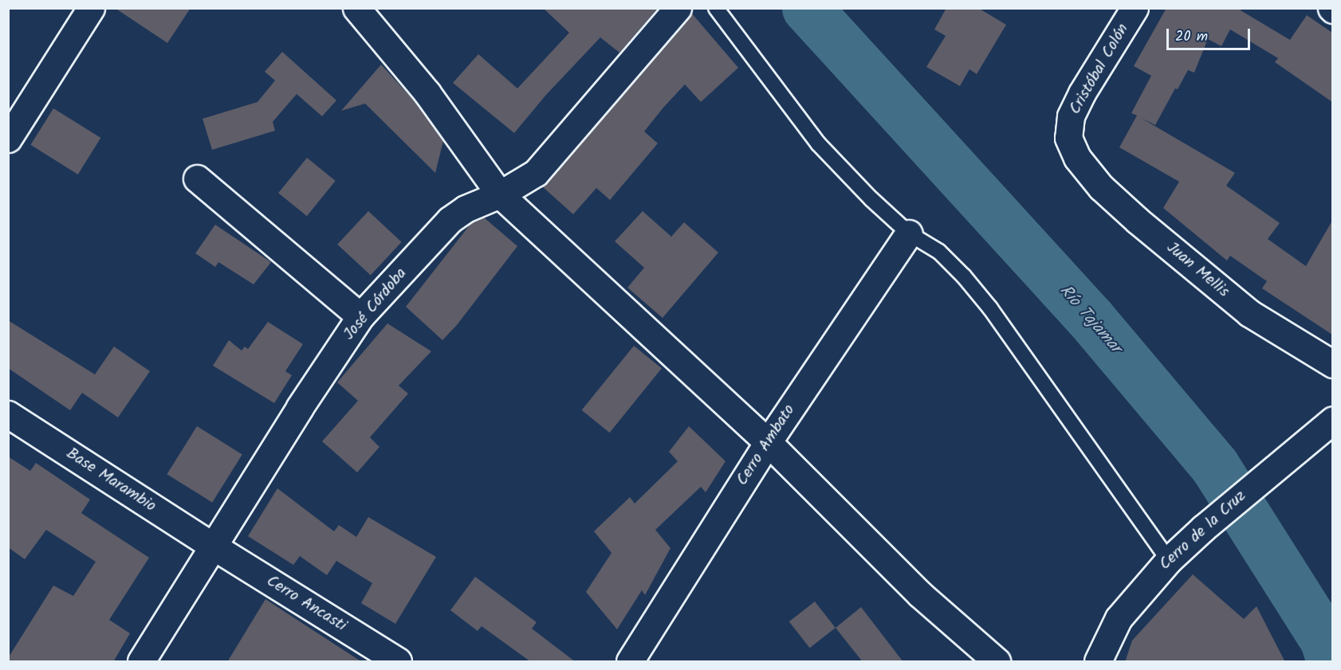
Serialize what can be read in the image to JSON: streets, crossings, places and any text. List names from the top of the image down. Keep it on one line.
{"streets":{"street":["Cristóbal Colón","Juan Mellis","José Córdoba","Cerro Ambato","Base Marambio","Cerro de la Cruz","Cerro Ancasti"]},"crossings":[["Cristóbal Colón","Juan Mellis"],["José Córdoba","Base Marambio"],["José Córdoba","Cerro Ancasti"],["Base Marambio","Cerro Ancasti"]],"water":["Río Tajamar"],"scale_bar":"20 m"}
